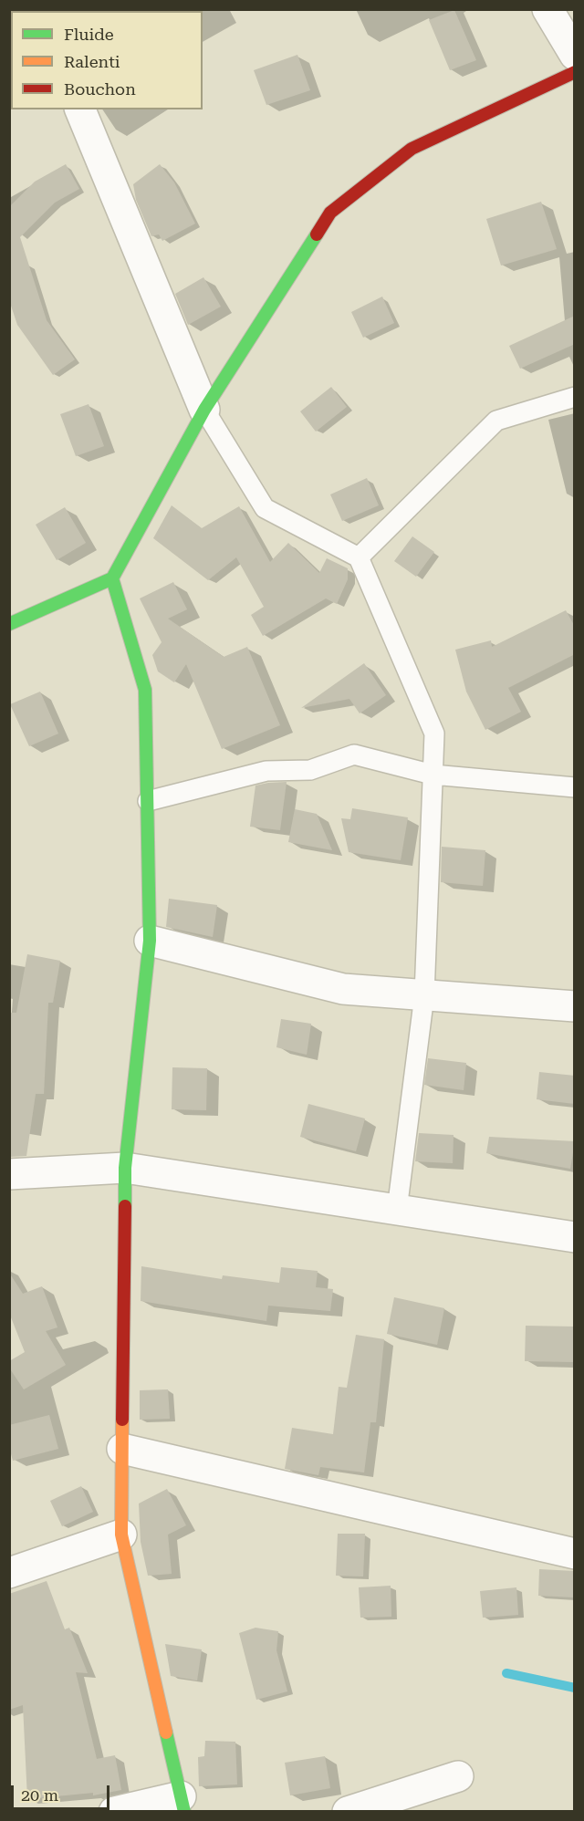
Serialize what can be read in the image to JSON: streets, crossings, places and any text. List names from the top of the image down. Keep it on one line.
{"legend":["Fluide","Ralenti","Bouchon"],"scale_bar":"20 m"}
